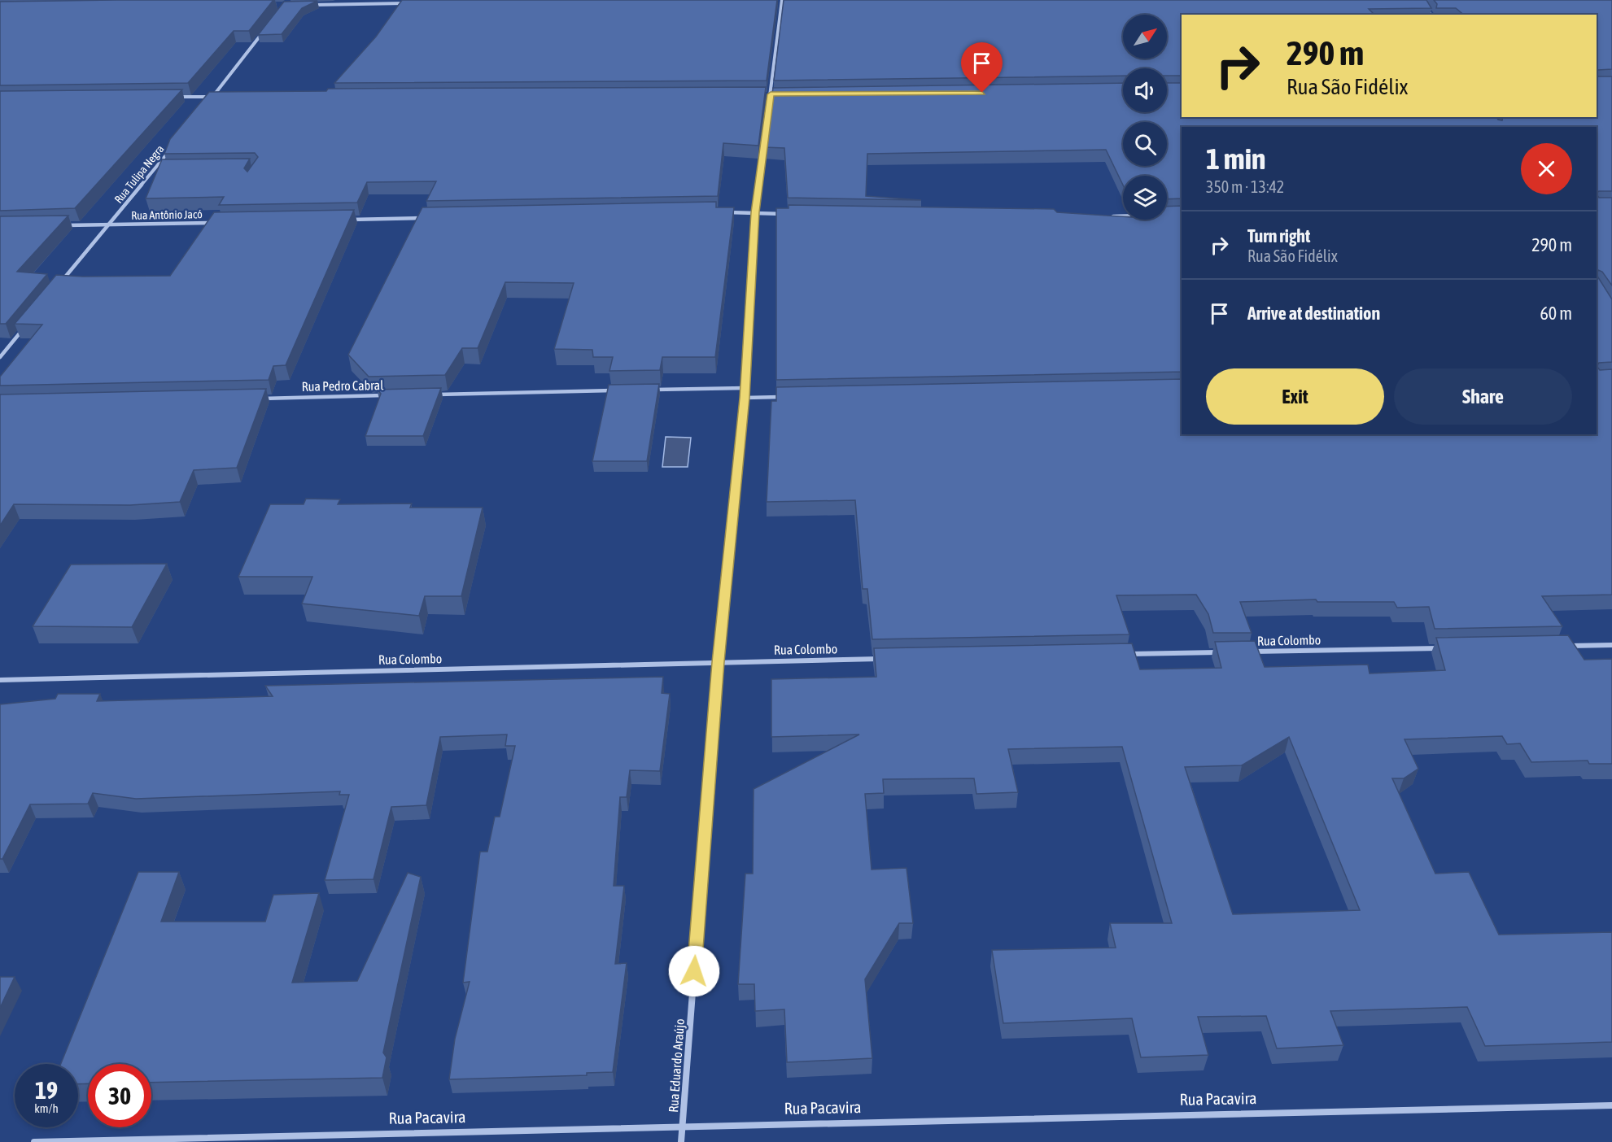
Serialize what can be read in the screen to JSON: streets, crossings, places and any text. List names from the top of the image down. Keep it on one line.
{"streets":{"street":["Rua Tulipa Negra","Rua Antônio Jacó","Rua Pedro Cabral","Rua Colombo","Rua Eduardo Araújo","Rua Pacavira"]},"crossings":[["Rua Tulipa Negra","Rua Antônio Jacó"],["Rua Colombo","Rua Eduardo Araújo"],["Rua Eduardo Araújo","Rua Pacavira"]],"north":"top right","page":{"turn":["290 m","Rua São Fidélix"],"heading":["1 min","350 m · 13:42"],"list":[{"name":"Turn right","note":"Rua São Fidélix","value":"290 m"},{"name":"Arrive at destination","value":"60 m"}],"buttons":["Exit","Share"],"speed":"19 km/h","limit":"30"}}
